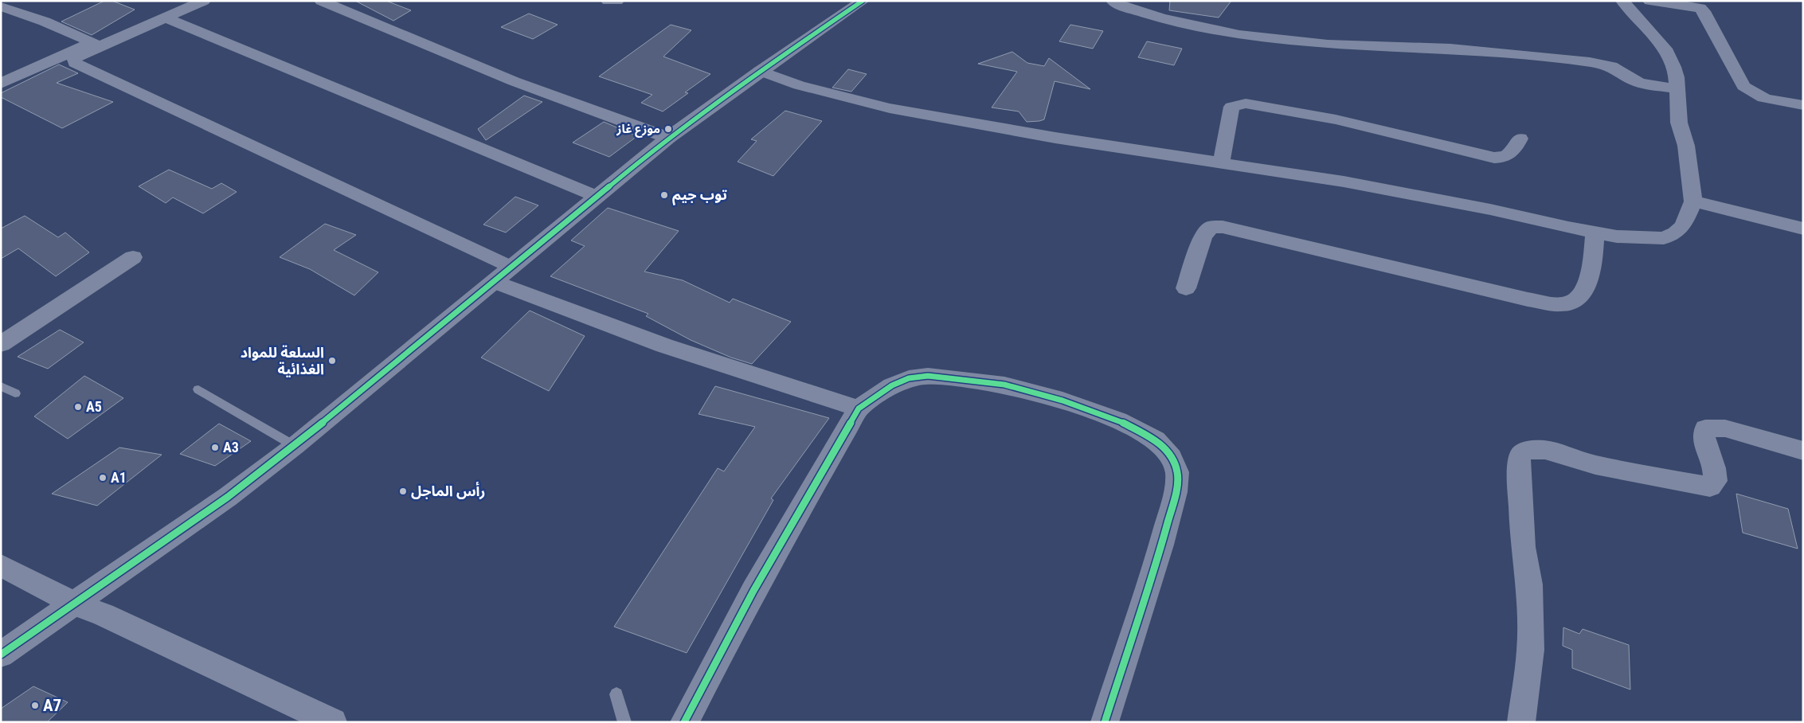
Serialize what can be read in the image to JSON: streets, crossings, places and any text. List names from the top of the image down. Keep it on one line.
{"places":["موزع غاز","توب جيم","السلعة للمواد الغذائية","A5","A3","A1","رأس الماجل","A7"]}
